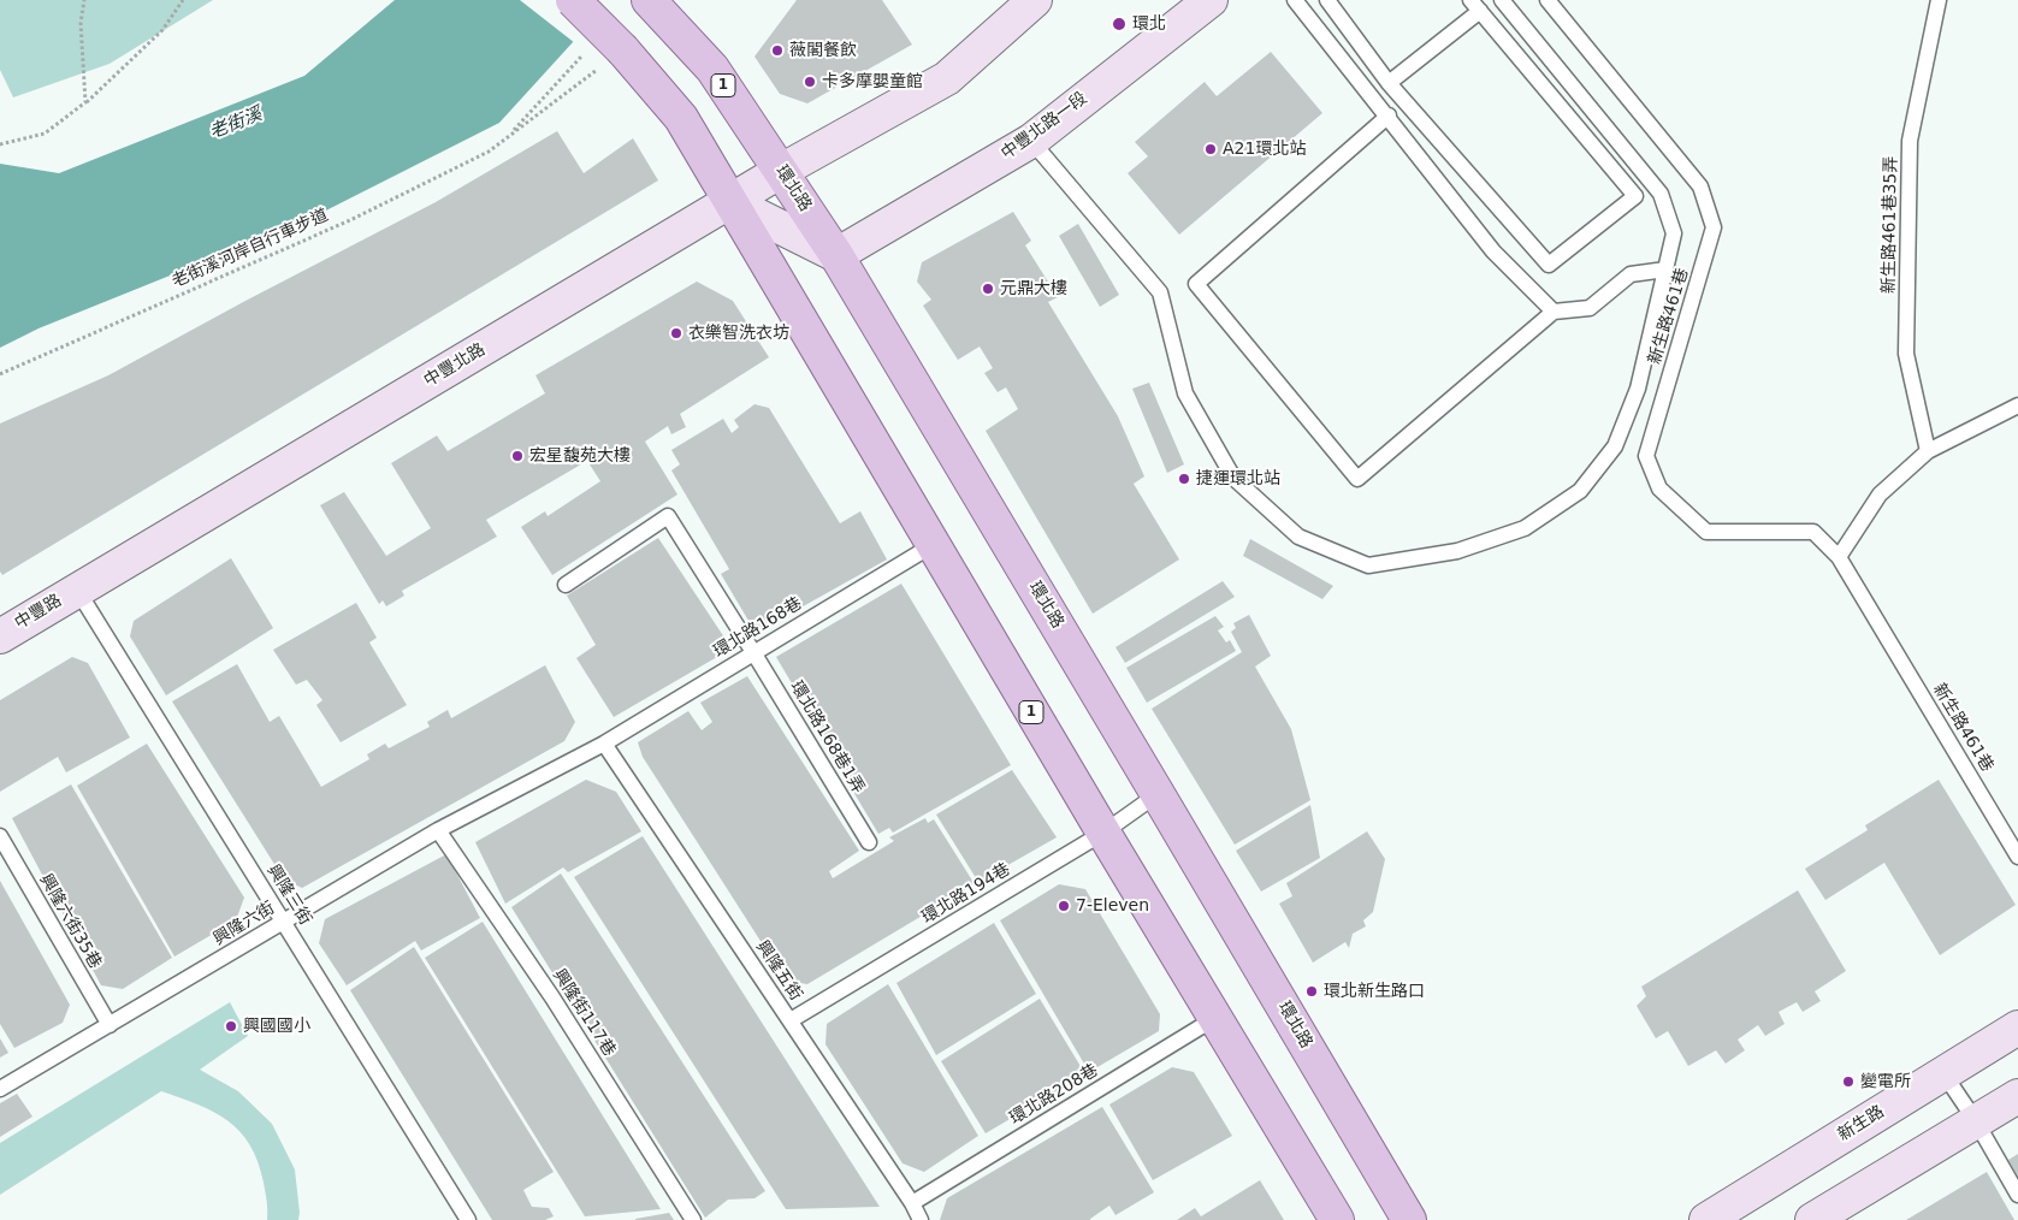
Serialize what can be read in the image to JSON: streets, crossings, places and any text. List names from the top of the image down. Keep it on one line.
{"streets":{"main road":["1","中豐北路一段","環北路","中豐北路","中豐路","新生路"],"lane":["新生路461巷35弄","新生路461巷","環北路168巷","環北路168巷1弄","環北路194巷","興隆三街","興隆六街35巷","興隆六街","興隆五街","興隆街117巷","環北路208巷"],"path":["老街溪河岸自行車步道"]},"crossings":[["1","老街溪河岸自行車步道"],["1","中豐北路"],["1","環北路168巷"],["1","環北路194巷"],["1","環北路208巷"],["中豐北路一段","環北路"],["環北路","環北路194巷"],["中豐北路","中豐路"],["中豐北路","興隆三街"],["中豐路","興隆三街"],["環北路168巷","環北路168巷1弄"],["環北路168巷","興隆六街"],["環北路168巷","興隆五街"],["環北路194巷","興隆五街"],["興隆三街","興隆六街"],["興隆六街35巷","興隆六街"],["興隆六街","興隆五街"],["興隆六街","興隆街117巷"],["興隆五街","環北路208巷"]],"water":["老街溪"],"places":["環北","薇閣餐飲","卡多摩嬰童館","A21環北站","元鼎大樓","衣樂智洗衣坊","宏星馥苑大樓","捷運環北站","7-Eleven","環北新生路口","興國國小","變電所"]}
